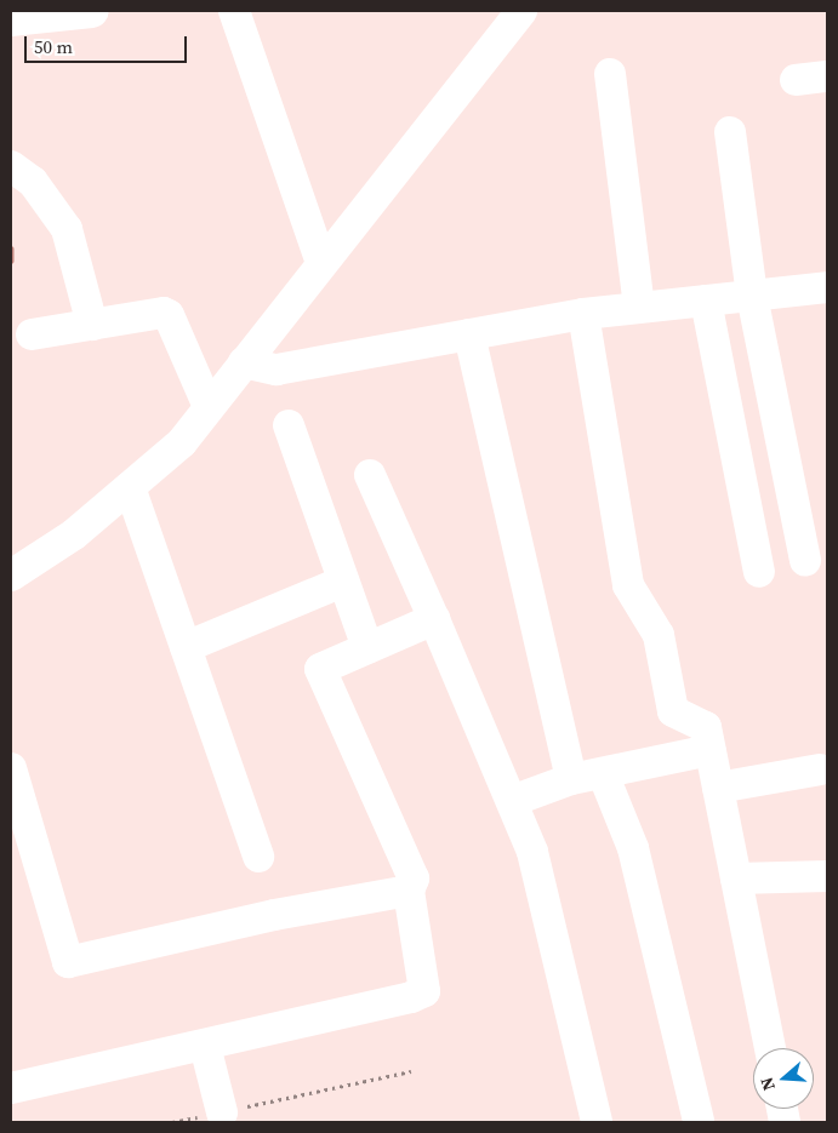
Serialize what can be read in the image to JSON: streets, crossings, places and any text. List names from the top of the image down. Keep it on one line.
{"scale_bar":"50 m","north":"left"}
